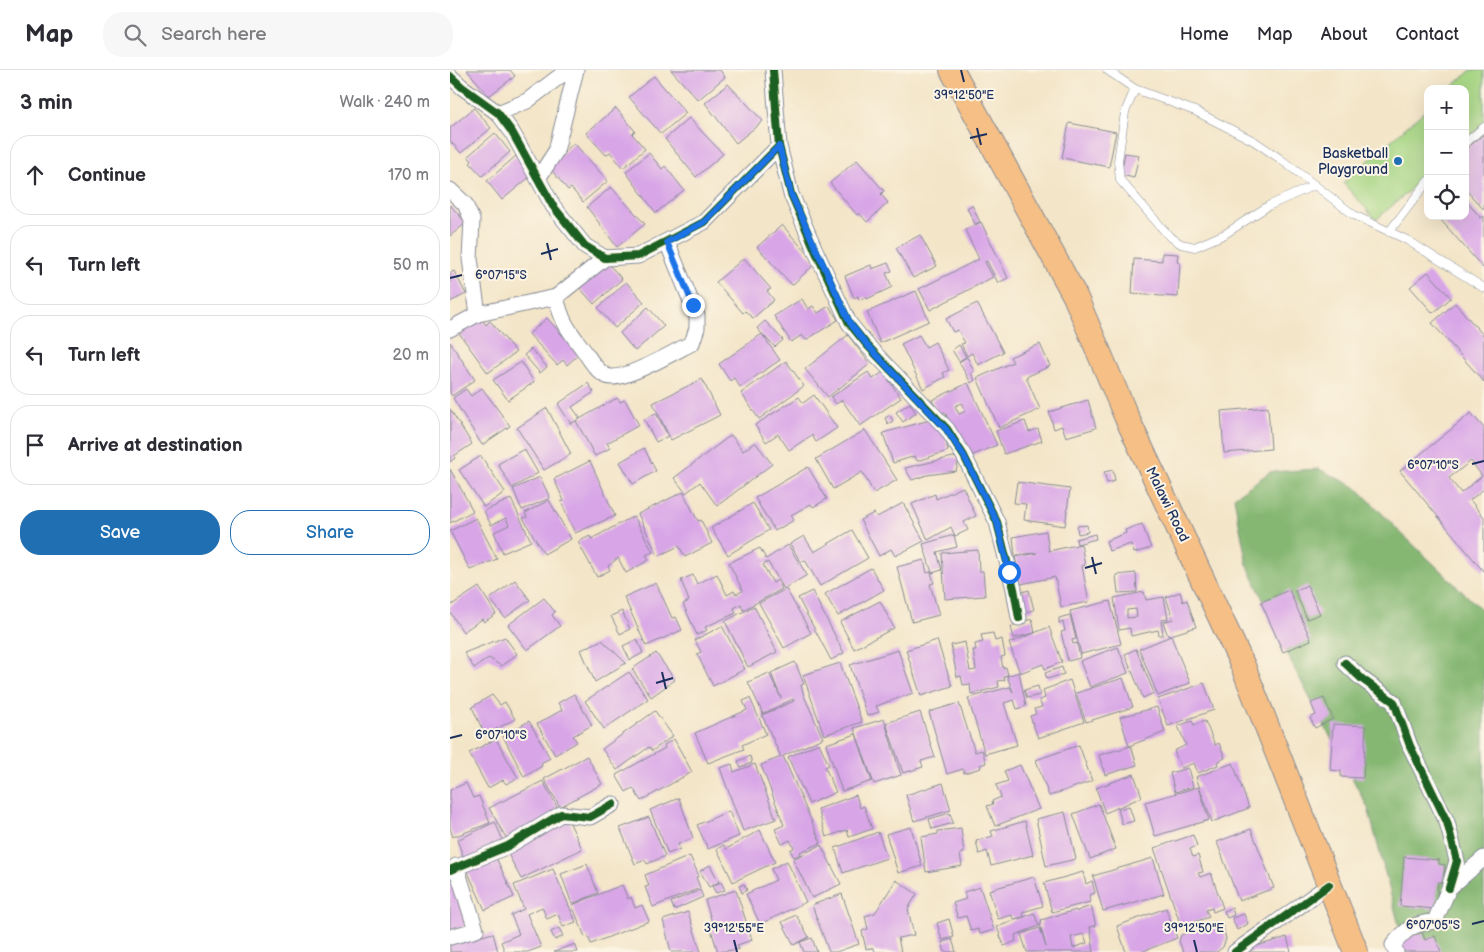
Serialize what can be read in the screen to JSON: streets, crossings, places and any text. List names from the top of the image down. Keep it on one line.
{"streets":{"main road":["Malawi Road"]},"places":["Basketball Playground"],"page":{"header":"Map","search":"Search here","nav":["Home","Map","About","Contact"],"heading":["3 min","Walk · 240 m"],"map_buttons":["+","−"],"list":[["Continue","170 m"],["Turn left","50 m"],["Turn left","20 m"],"Arrive at destination"],"buttons":["Save","Share"]},"coordinates":["39°12'50\"E","6°07'15\"S","6°07'10\"S","6°07'05\"S","39°12'55\"E"]}
